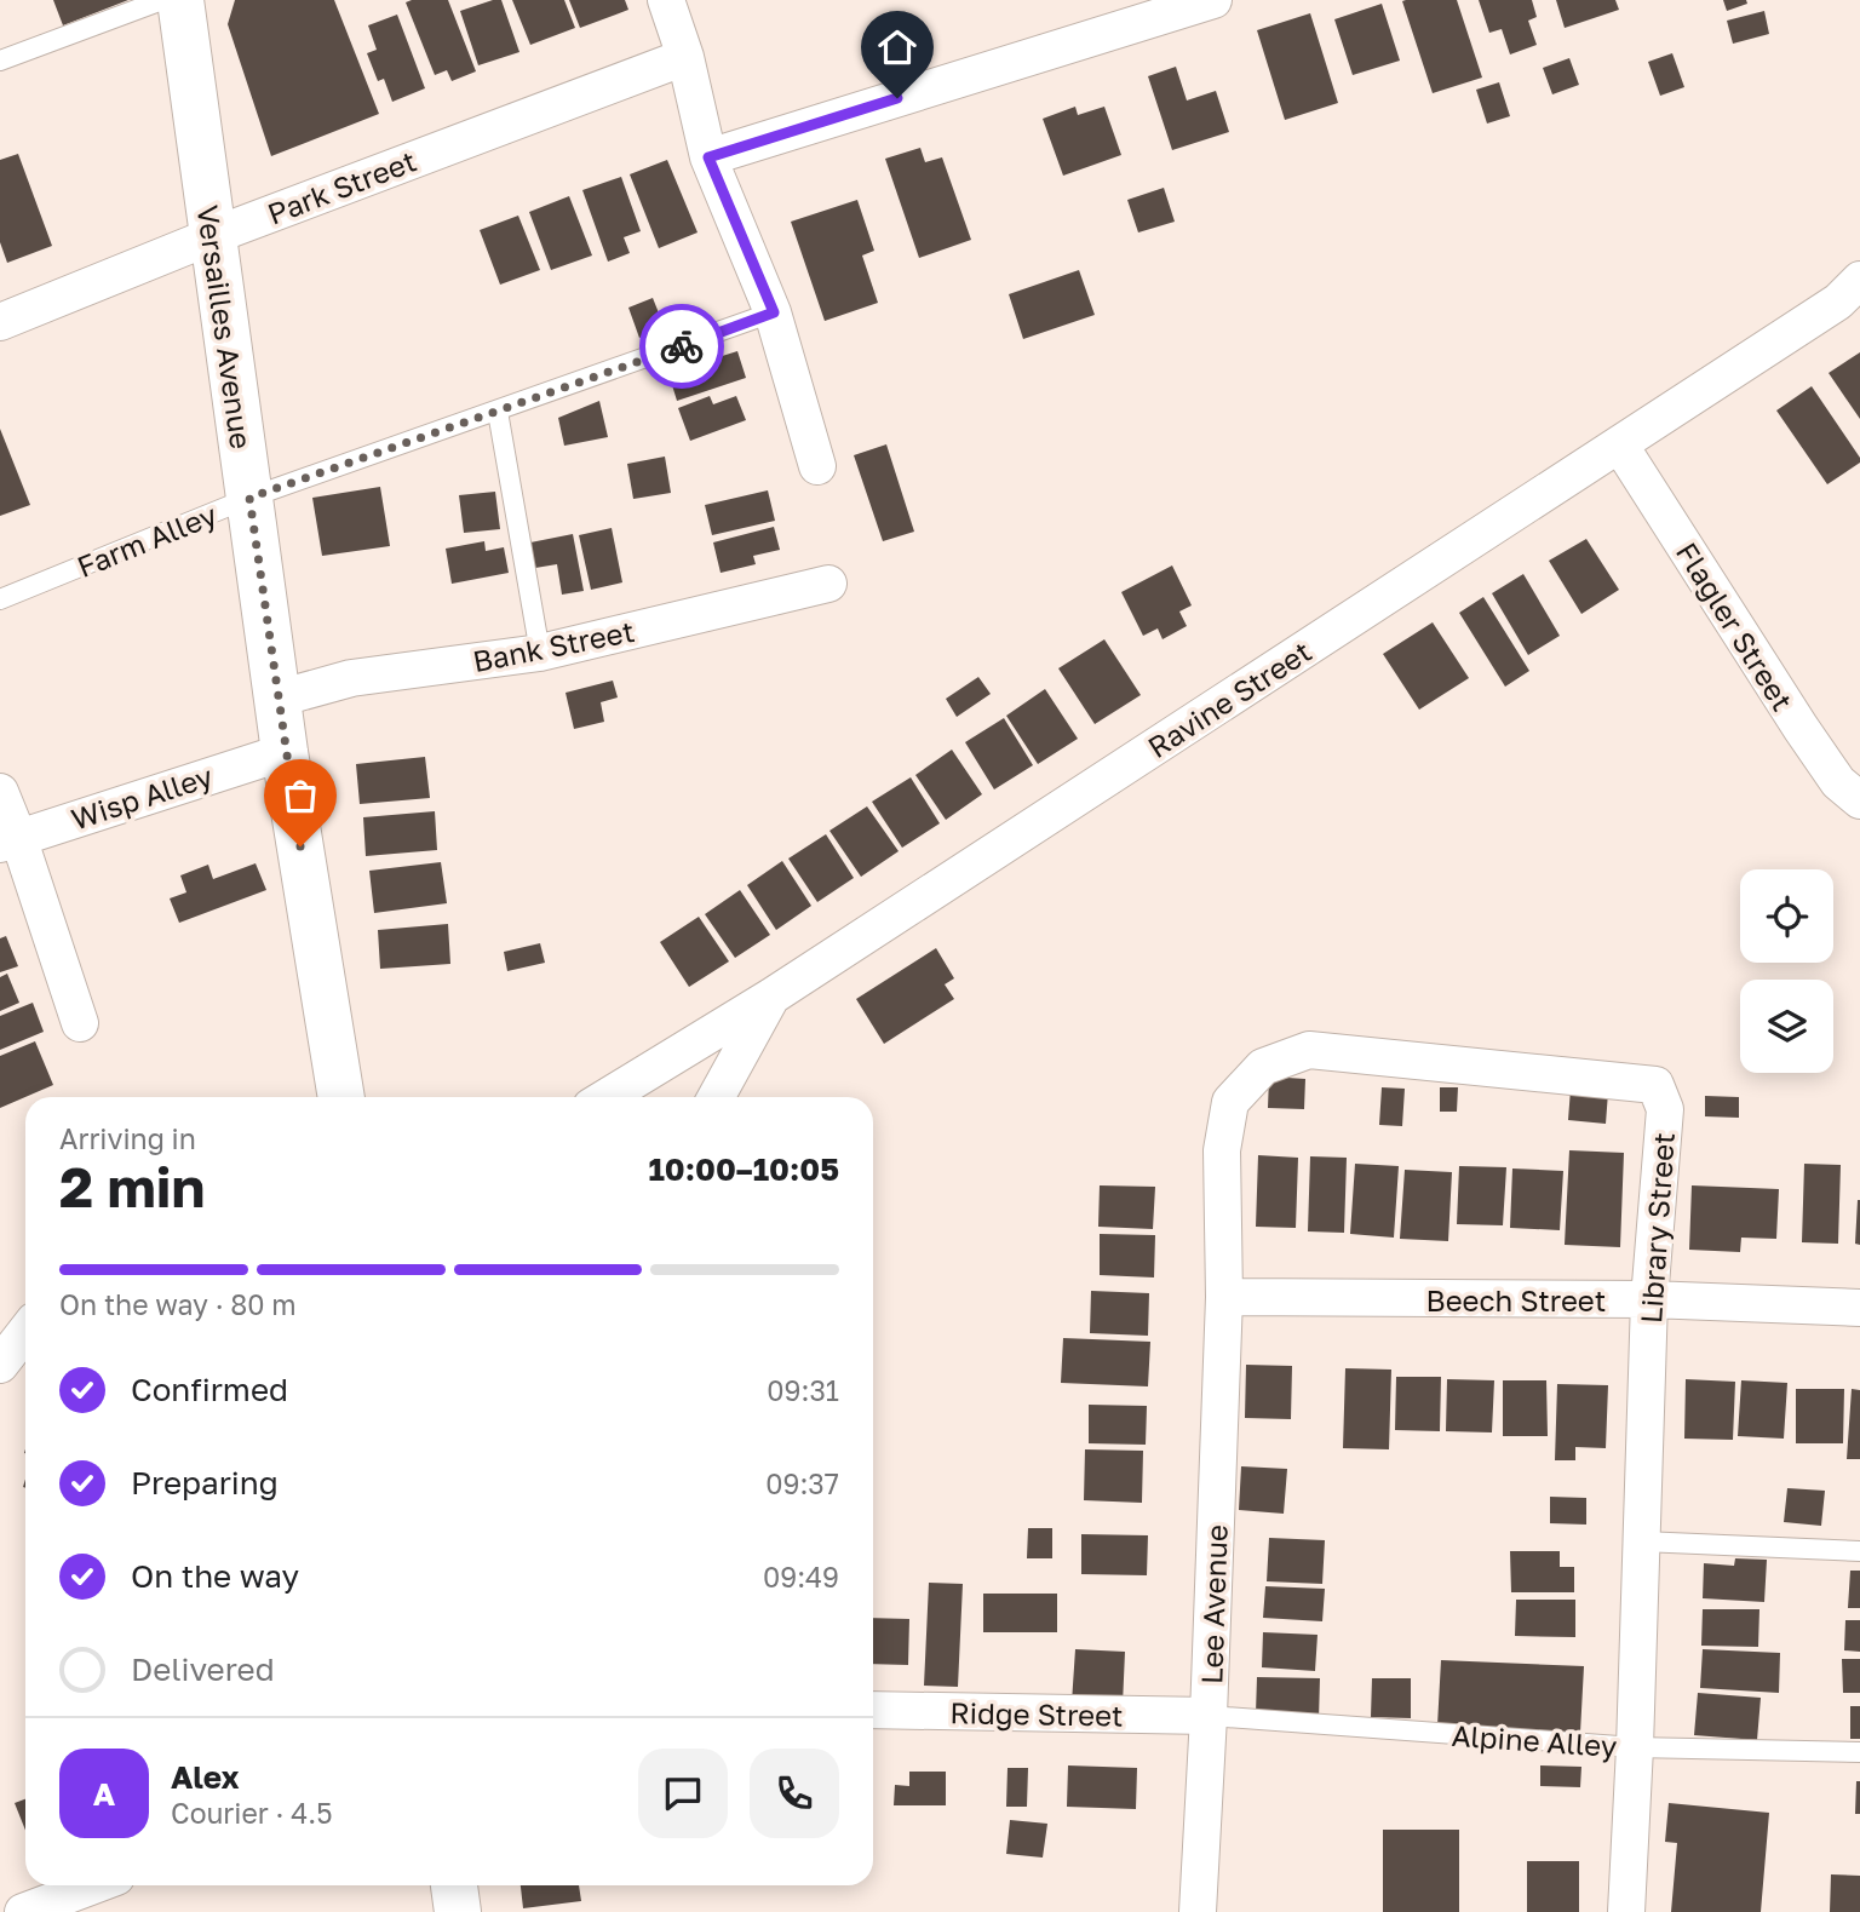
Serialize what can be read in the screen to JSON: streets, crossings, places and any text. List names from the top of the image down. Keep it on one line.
{"streets":{"street":["Park Street","Versailles Avenue","Flagler Street","Bank Street","Ravine Street","Wisp Alley","Library Street","Beech Street","Lee Avenue","Ridge Street"],"lane":["Farm Alley","Alpine Alley"]},"crossings":[["Park Street","Versailles Avenue"],["Versailles Avenue","Farm Alley"],["Versailles Avenue","Bank Street"],["Versailles Avenue","Wisp Alley"],["Flagler Street","Ravine Street"],["Library Street","Beech Street"],["Library Street","Lee Avenue"],["Library Street","Alpine Alley"],["Beech Street","Lee Avenue"],["Lee Avenue","Ridge Street"],["Lee Avenue","Alpine Alley"],["Ridge Street","Alpine Alley"]],"page":{"heading":["2 min","Arriving in","10:00–10:05"],"panel":["Alex","Courier · 4.5"],"bar":"On the way · 80 m","list":[["Confirmed","09:31"],["Preparing","09:37"],["On the way","09:49"],"Delivered"],"round":"A"}}
